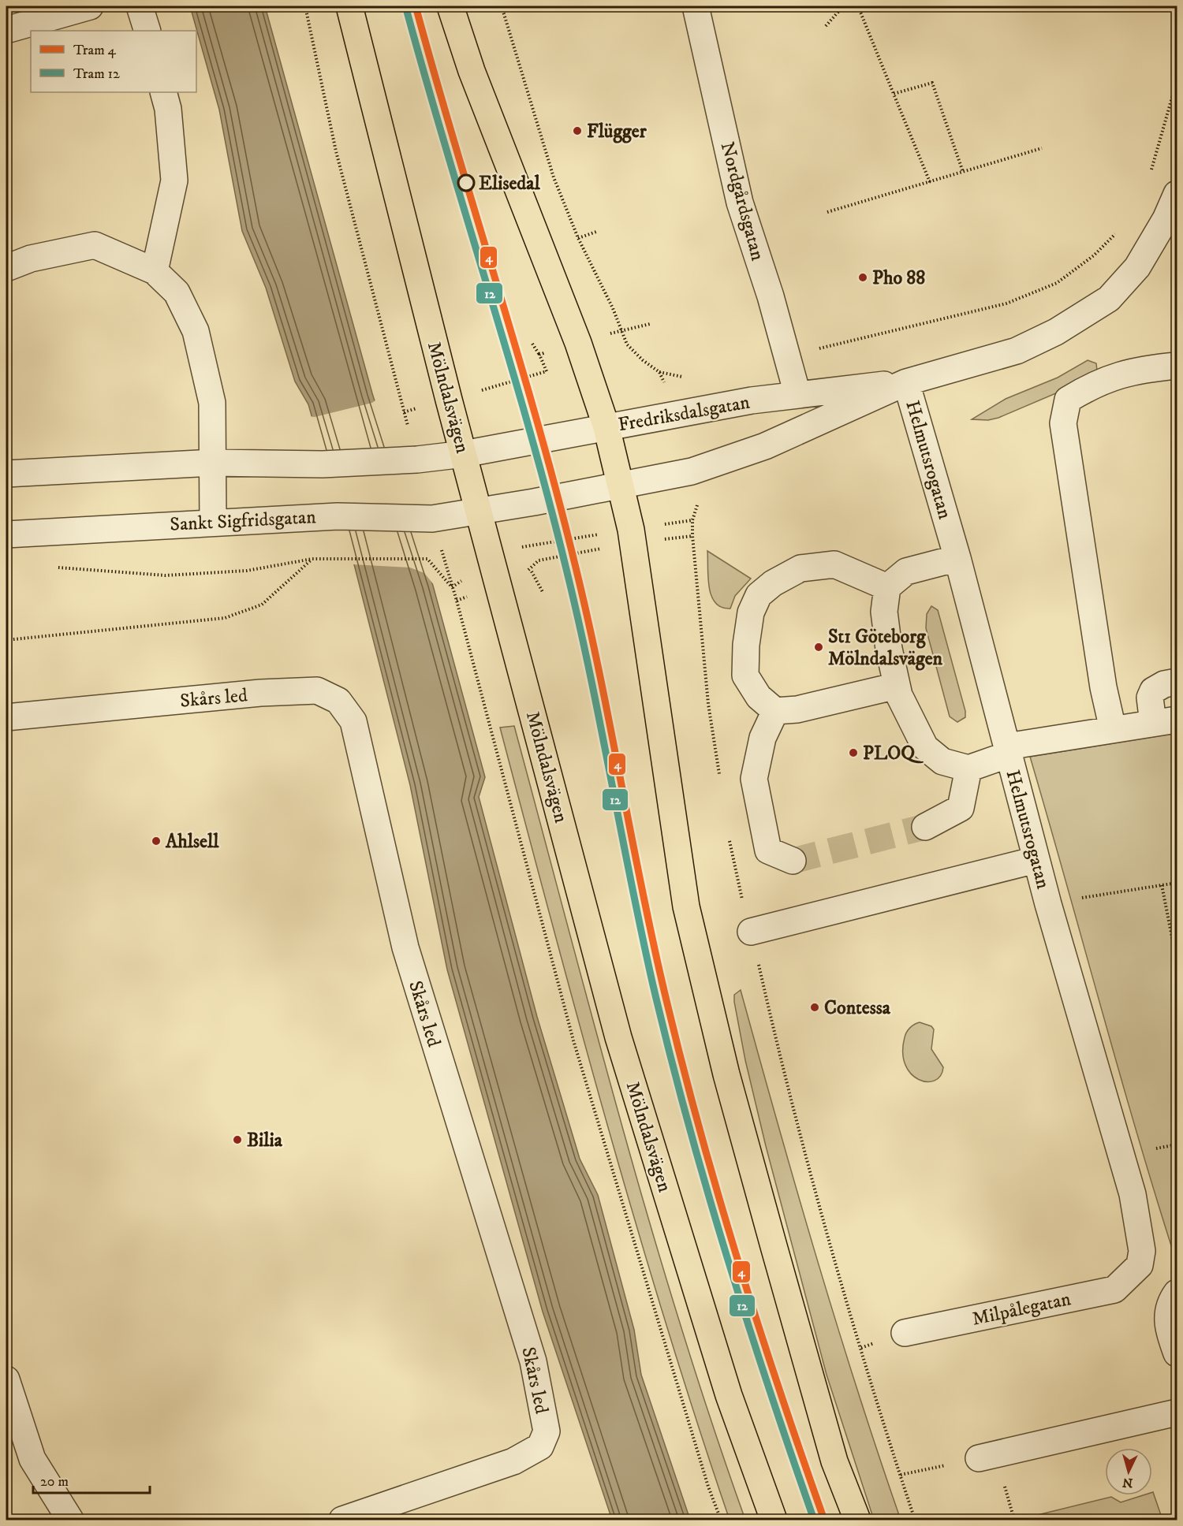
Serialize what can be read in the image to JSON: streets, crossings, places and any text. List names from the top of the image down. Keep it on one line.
{"streets":{"main road":["Mölndalsvägen"],"street":["Nordgårdsgatan","Fredriksdalsgatan","Helmutsrogatan","Sankt Sigfridsgatan","Skårs led","Milpålegatan"]},"crossings":[["Nordgårdsgatan","Fredriksdalsgatan"],["Mölndalsvägen","Fredriksdalsgatan"],["Mölndalsvägen","Sankt Sigfridsgatan"],["Fredriksdalsgatan","Helmutsrogatan"],["Fredriksdalsgatan","Sankt Sigfridsgatan"],["Helmutsrogatan","Milpålegatan"]],"places":["Flügger","Elisedal","Pho 88","St1 Göteborg Mölndalsvägen","PLOQ","Ahlsell","Contessa","Bilia"],"lines":["tram line 4","tram line 12"],"legend":["Tram 4","Tram 12"],"scale_bar":"20 m","north":"bottom"}
